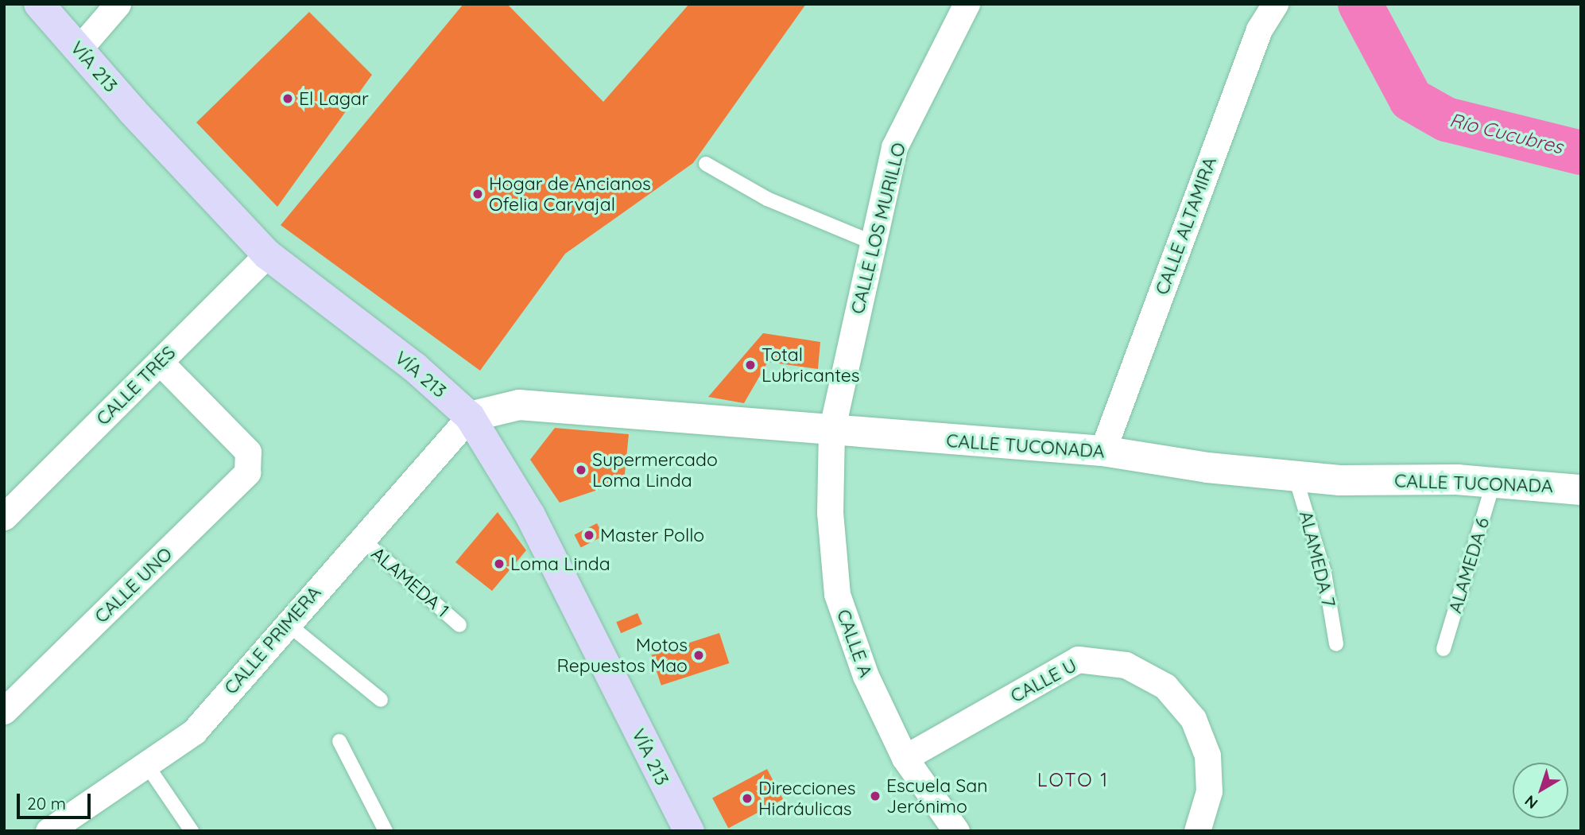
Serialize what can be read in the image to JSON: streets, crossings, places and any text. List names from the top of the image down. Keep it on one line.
{"streets":{"main road":["VÍA 213"],"street":["CALLE ALTAMIRA","CALLE LOS MURILLO","CALLE TRES","CALLE TUCONADA","CALLE UNO","CALLE PRIMERA","CALLE A","CALLE U"],"lane":["ALAMEDA 7","ALAMEDA 6","ALAMEDA 1"]},"crossings":[["VÍA 213","CALLE TRES"],["VÍA 213","CALLE TUCONADA"],["VÍA 213","CALLE PRIMERA"],["CALLE ALTAMIRA","CALLE TUCONADA"],["CALLE LOS MURILLO","CALLE TUCONADA"],["CALLE LOS MURILLO","CALLE A"],["CALLE TRES","CALLE UNO"],["CALLE TUCONADA","ALAMEDA 7"],["CALLE TUCONADA","ALAMEDA 6"],["CALLE TUCONADA","CALLE PRIMERA"],["CALLE TUCONADA","CALLE A"],["ALAMEDA 1","CALLE PRIMERA"],["CALLE A","CALLE U"]],"districts":["LOTO 1"],"water":["Río Cucubres"],"places":["El Lagar","Hogar de Ancianos Ofelia Carvajal","Total Lubricantes","Supermercado Loma Linda","Master Pollo","Loma Linda","Motos Repuestos Mao","Escuela San Jerónimo","Direcciones Hidráulicas"],"scale_bar":"20 m","north":"bottom left"}
